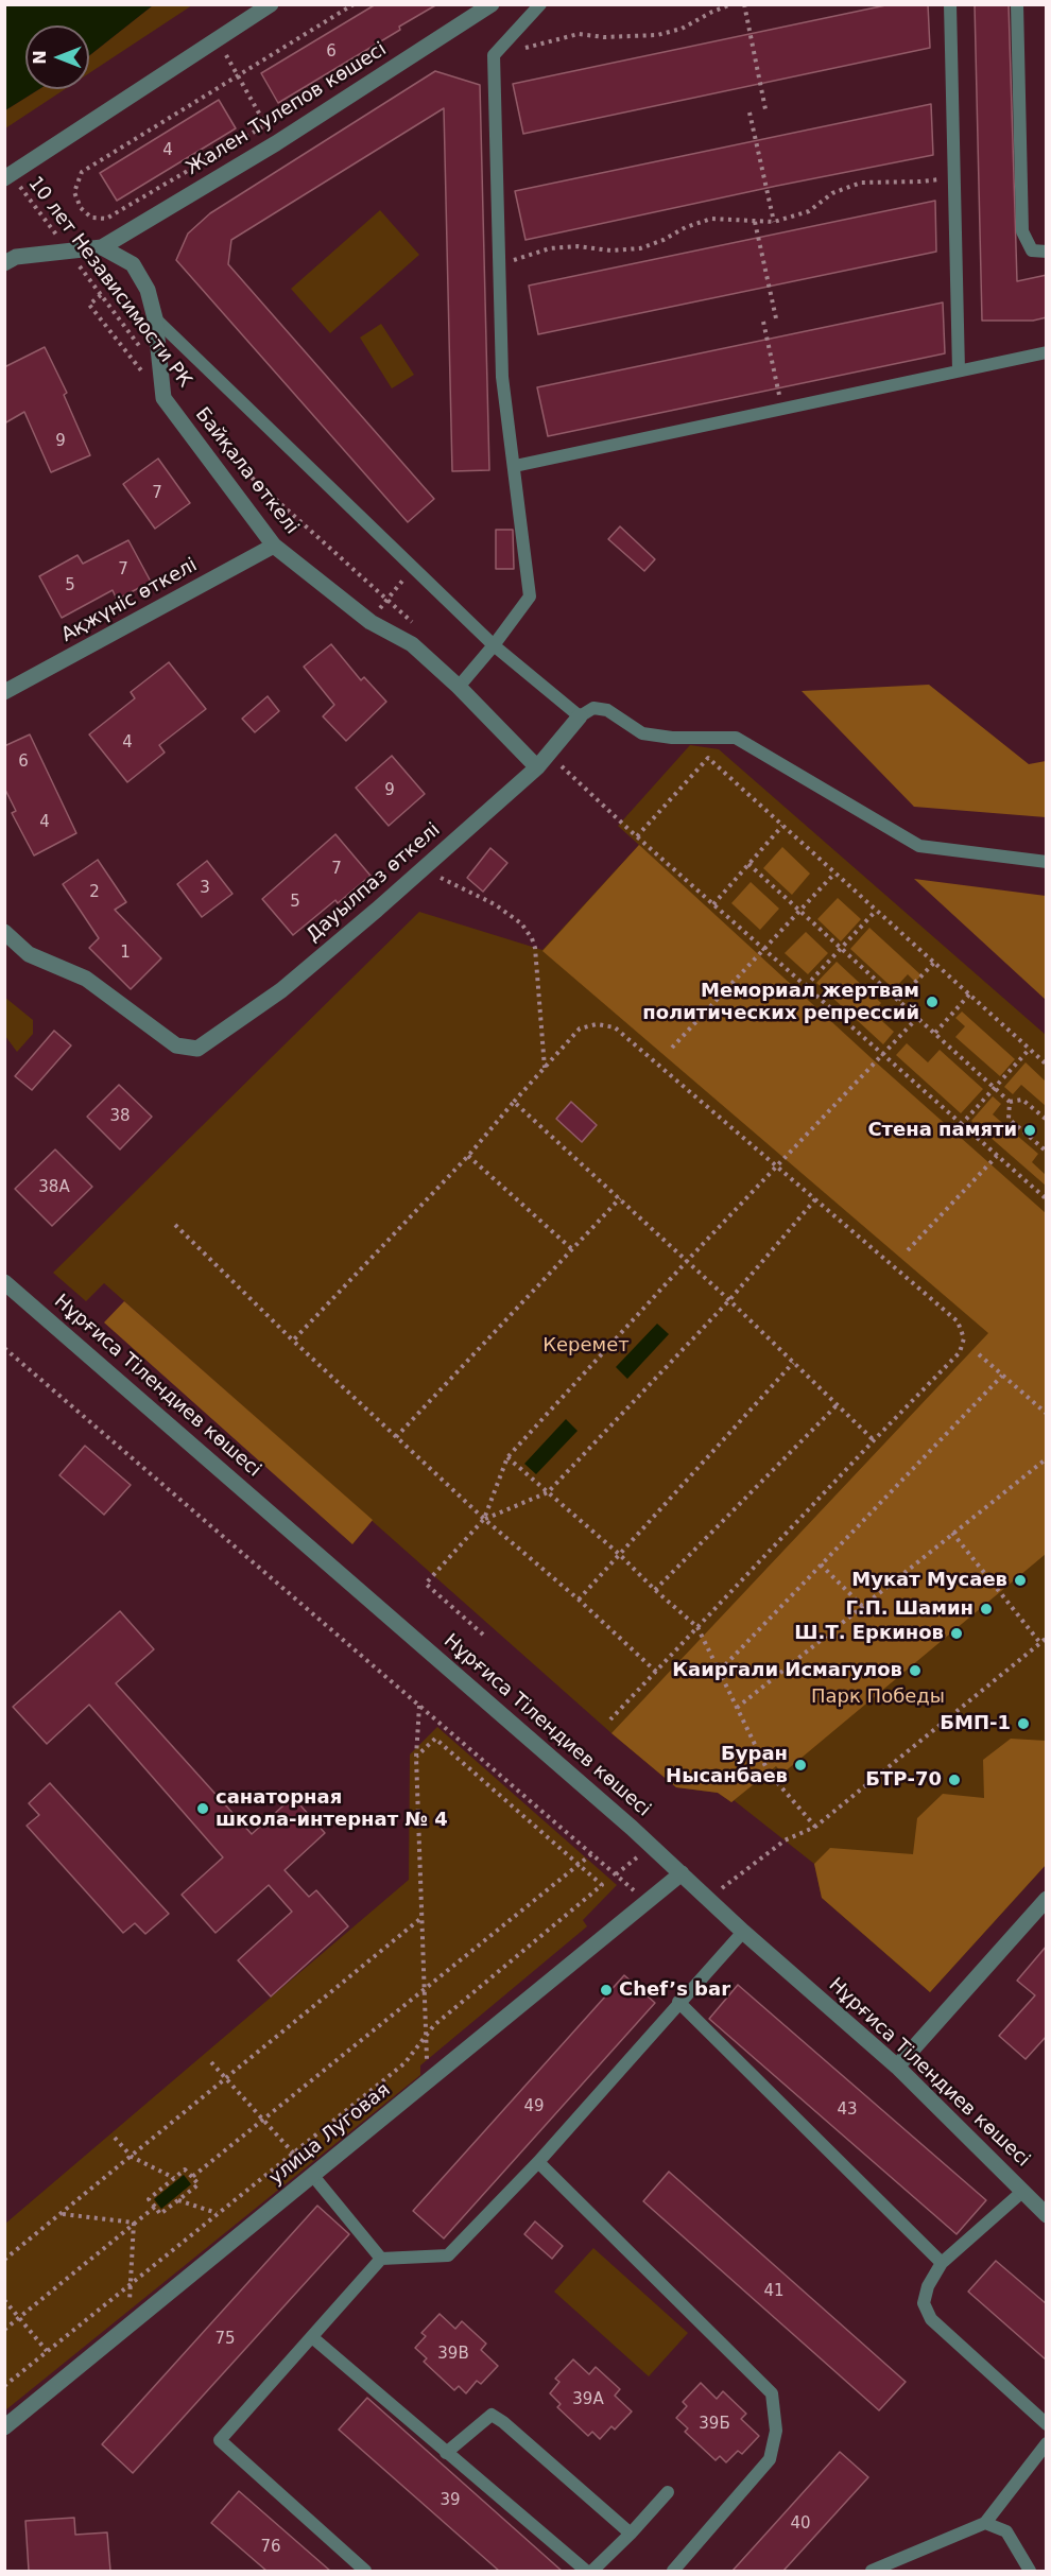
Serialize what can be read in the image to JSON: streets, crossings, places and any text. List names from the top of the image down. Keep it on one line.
{"streets":{"street":["Жален Тулепов көшесі","Байқала өткелі","Ақжүніс өткелі","Дауылпаз өткелі","Нұрғиса Тілендиев көшесі","улица Луговая"],"path":["10 лет Независимости РК"]},"crossings":[["Байқала өткелі","Ақжүніс өткелі"],["Байқала өткелі","Дауылпаз өткелі"],["Нұрғиса Тілендиев көшесі","улица Луговая"]],"parks":["Керемет","Парк Победы"],"places":["Мемориал жертвам политических репрессий","Стена памяти","Мукат Мусаев","Г.П. Шамин","Ш.Т. Еркинов","Каиргали Исмагулов","БМП-1","Буран Нысанбаев","БТР-70","санаторная школа-интернат № 4","Chef’s bar"],"house_numbers":["6","4","9","7","7","5","4","6","9","4","7","3","2","5","1","38","38А","49","43","41","75","39В","39А","39Б","39","40","76"],"north":"left"}
